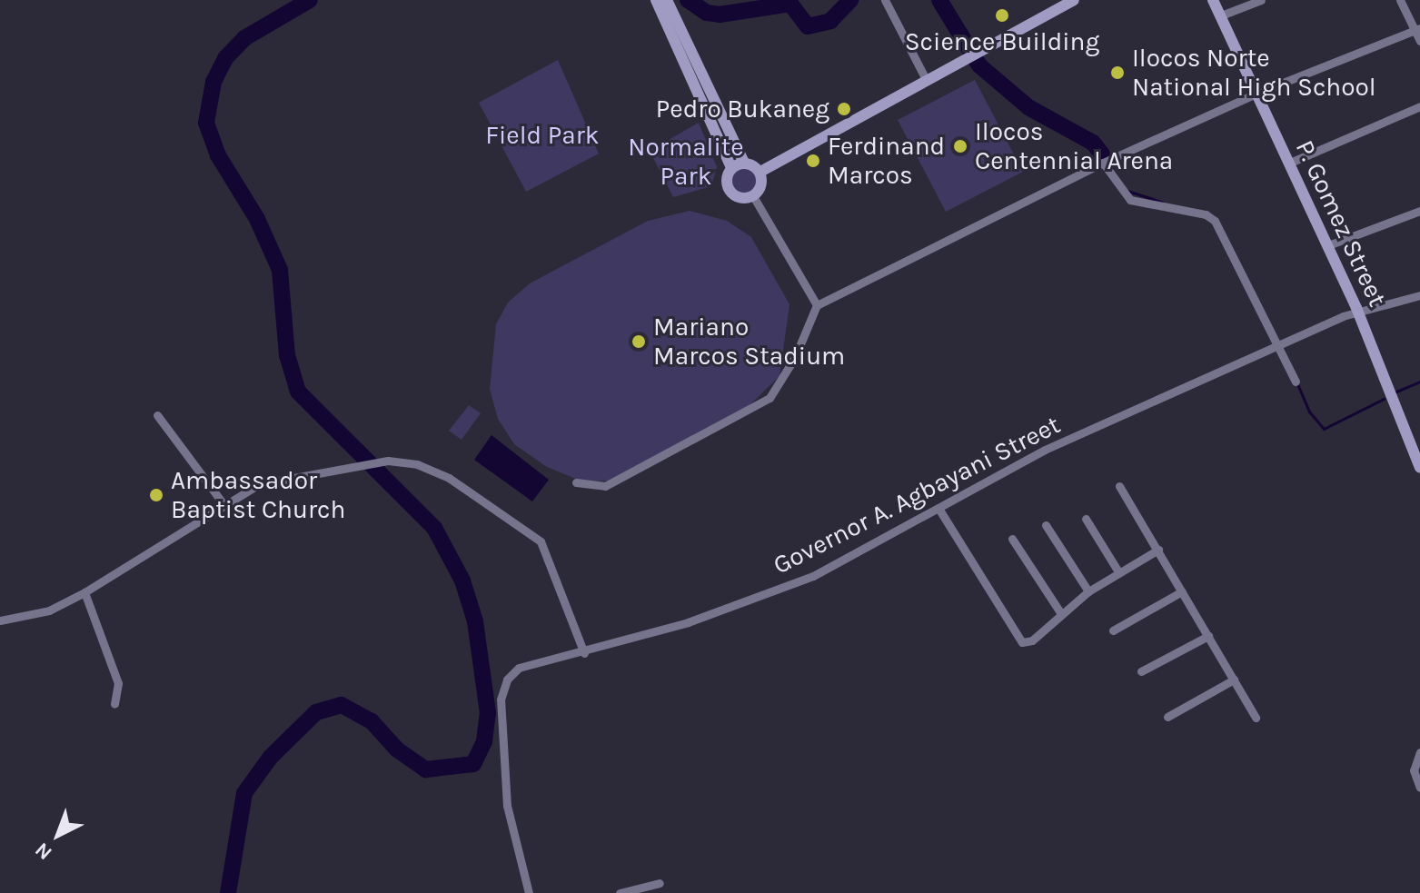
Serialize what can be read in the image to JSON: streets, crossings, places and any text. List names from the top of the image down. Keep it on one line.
{"streets":{"main road":["P. Gomez Street"],"street":["Governor A. Agbayani Street"]},"crossings":[["P. Gomez Street","Governor A. Agbayani Street"]],"parks":["Field Park","Normalite Park"],"places":["Science Building","Ilocos Norte National High School","Pedro Bukaneg","Ilocos Centennial Arena","Ferdinand Marcos","Mariano Marcos Stadium","Ambassador Baptist Church"],"north":"bottom left"}
